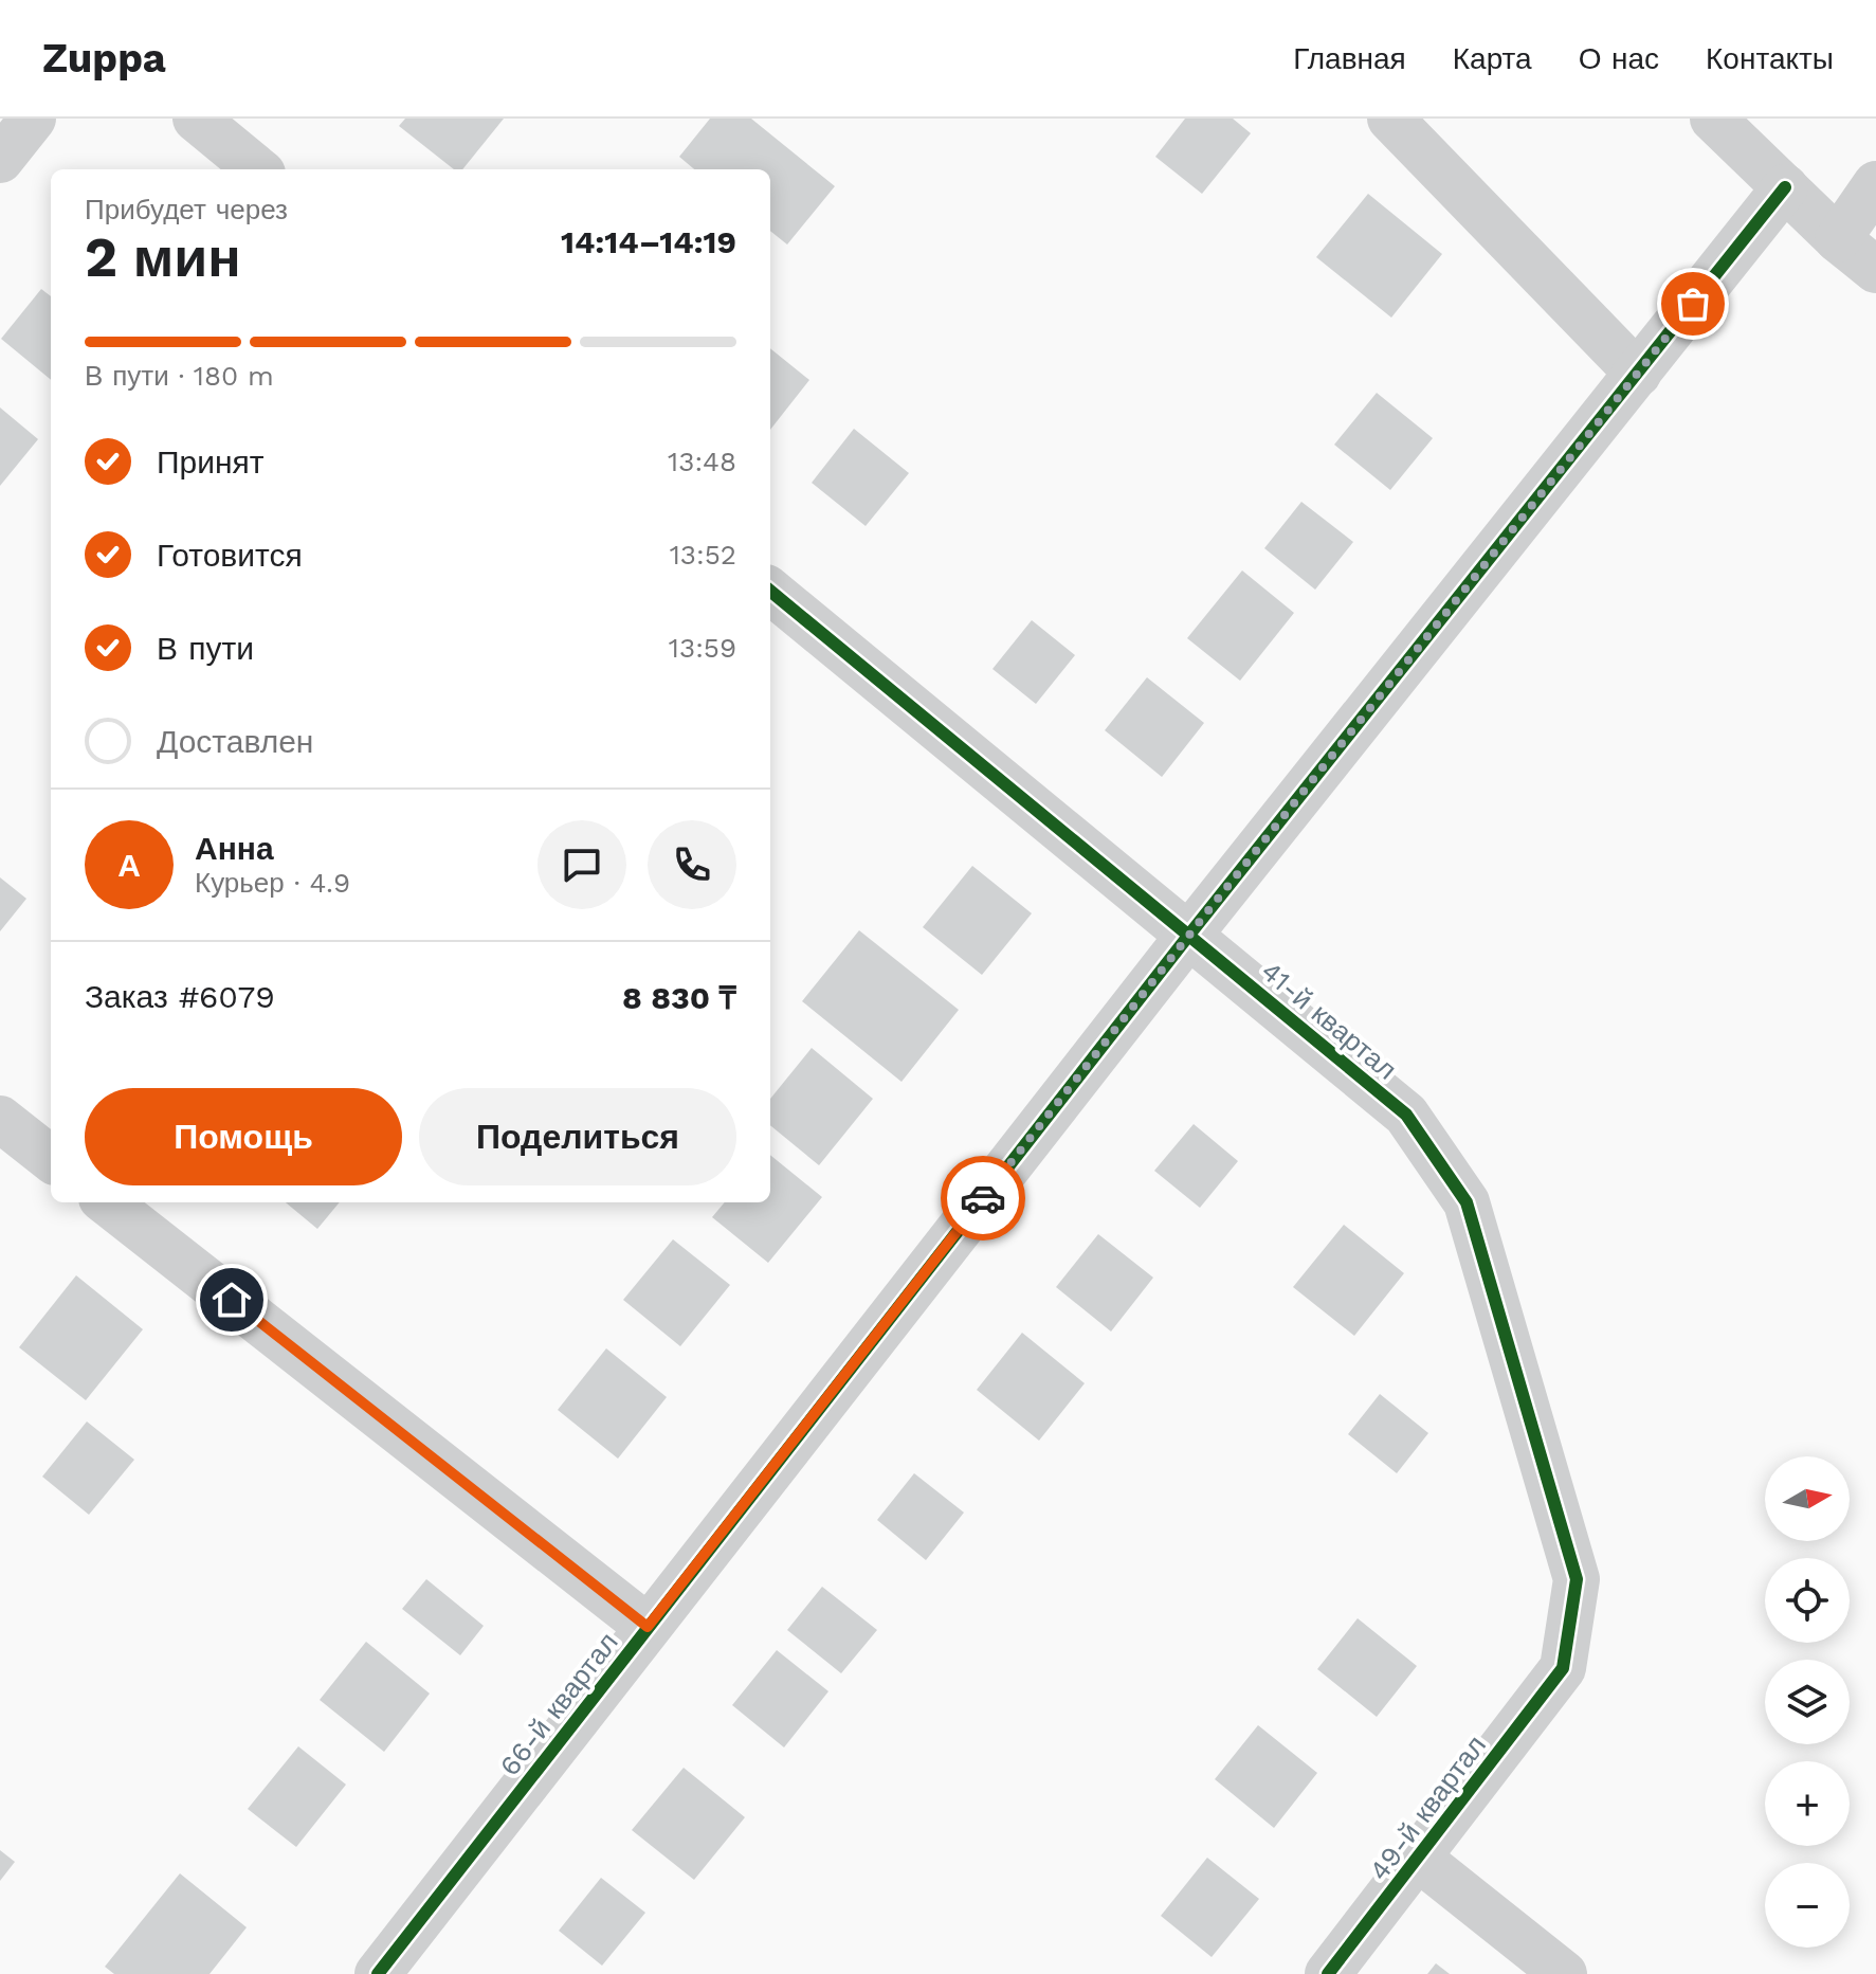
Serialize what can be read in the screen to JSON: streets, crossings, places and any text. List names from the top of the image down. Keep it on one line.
{"streets":{"street":["41-й квартал","66-й квартал","49-й квартал"]},"crossings":[["41-й квартал","66-й квартал"],["41-й квартал","49-й квартал"]],"north":"right","page":{"header":"Zuppa","nav":["Главная","Карта","О нас","Контакты"],"heading":["2 мин","Прибудет через","14:14–14:19"],"panel":["Анна","Курьер · 4.9","Заказ #6079","8 830 ₸"],"bar":"В пути · 180 m","list":[["Принят","13:48"],["Готовится","13:52"],["В пути","13:59"],"Доставлен"],"round":"А","buttons":["Помощь","Поделиться"],"map_buttons":["+","−"]}}
